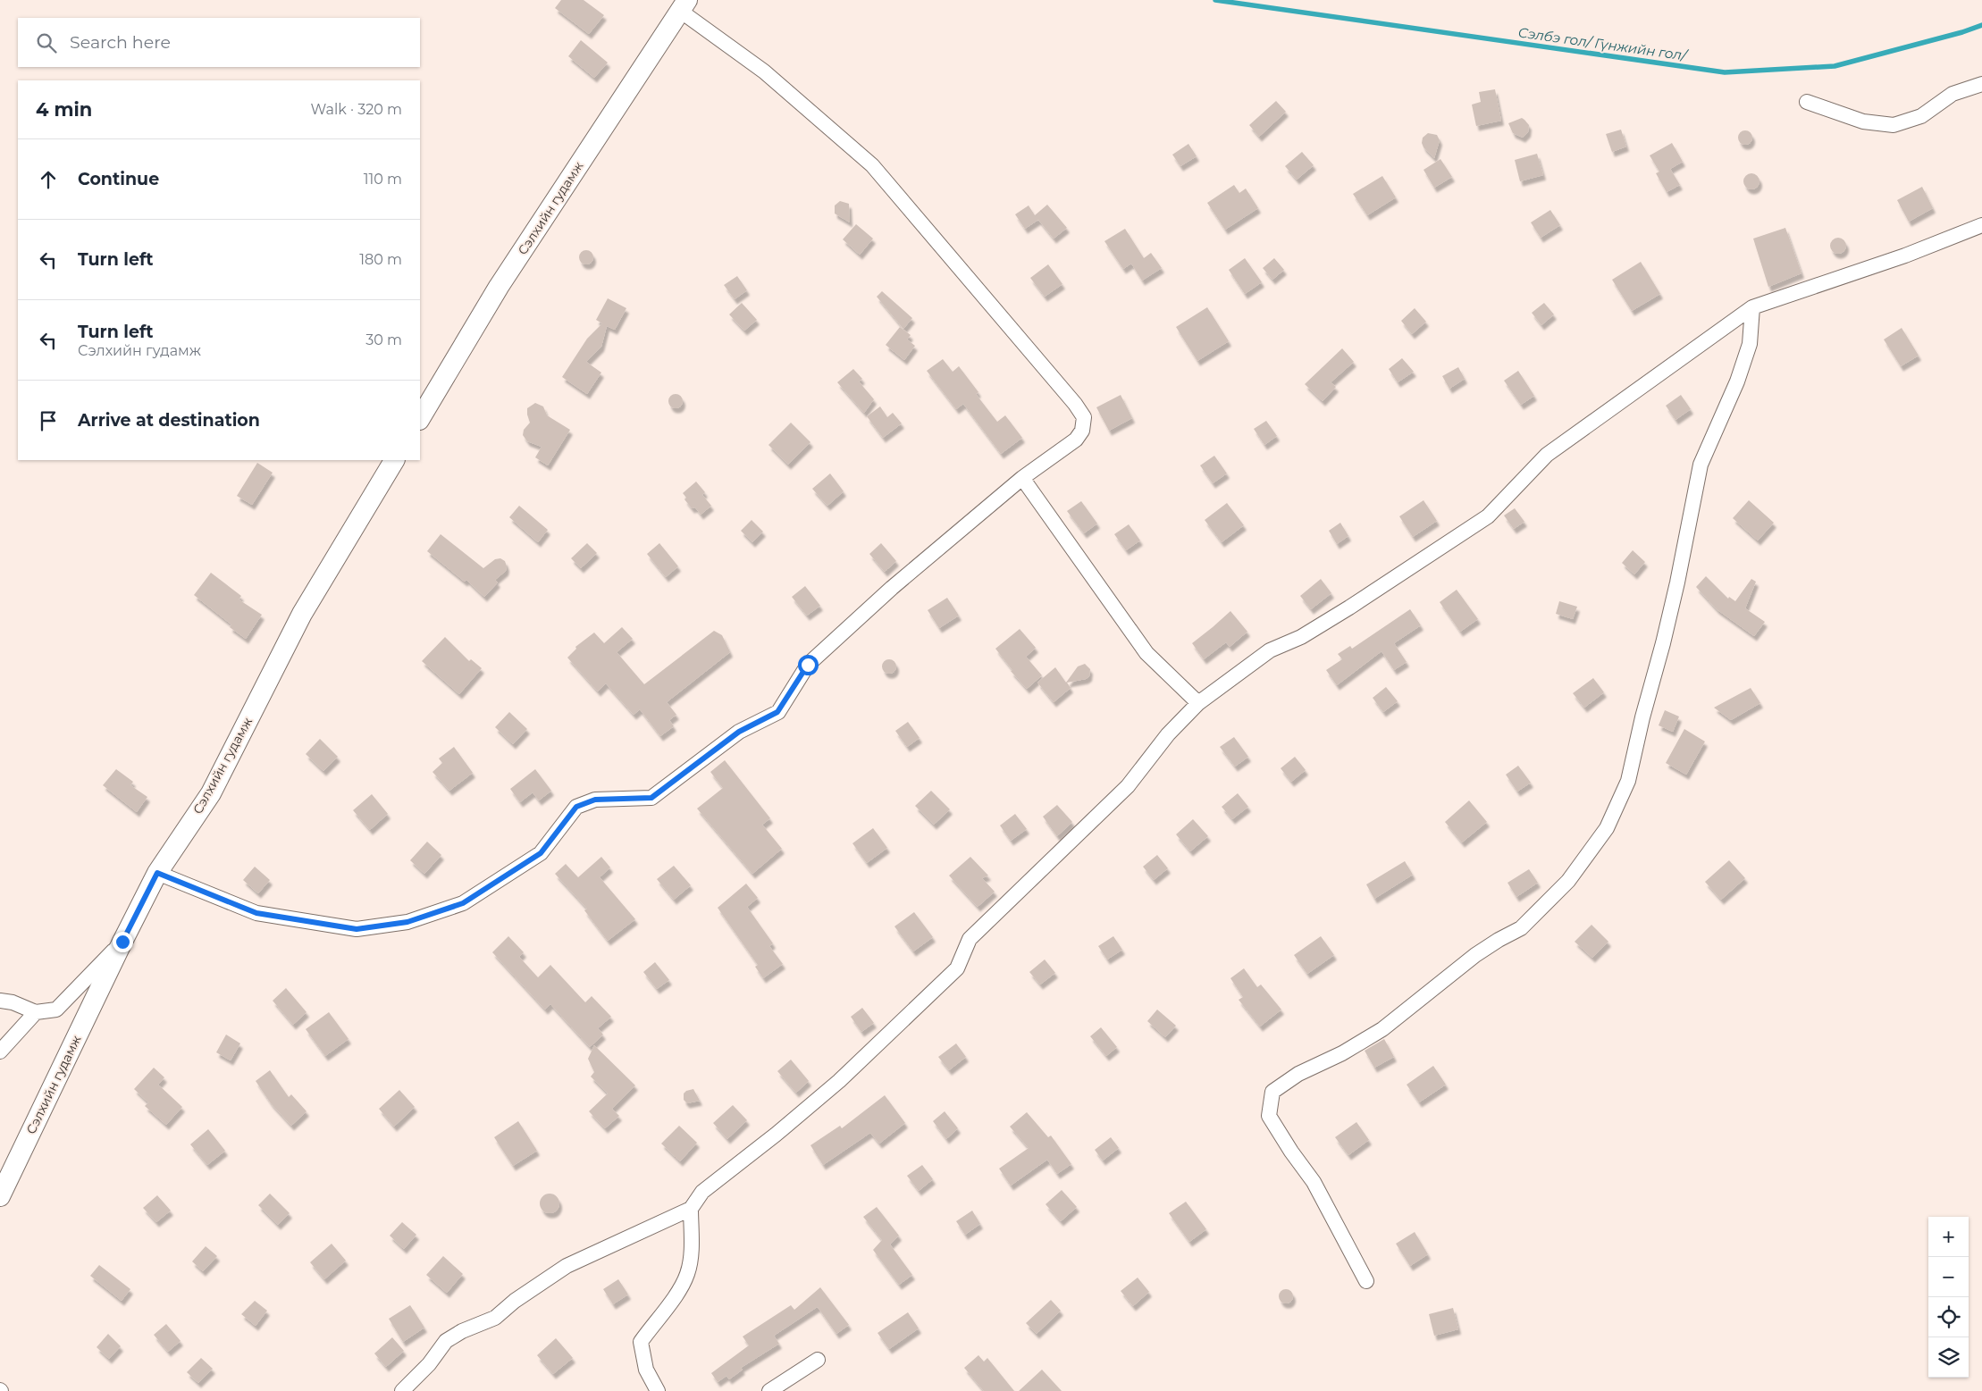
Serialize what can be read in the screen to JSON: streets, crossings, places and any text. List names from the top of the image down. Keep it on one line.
{"streets":{"main road":["Сэлхийн гудамж"]},"water":["Сэлбэ гол/ Гүнжийн гол/"],"page":{"search":"Search here","heading":["4 min","Walk · 320 m"],"list":[["Continue","110 m"],["Turn left","180 m"],["Turn left","Сэлхийн гудамж","30 m"],"Arrive at destination"],"map_buttons":["+","−"]}}
